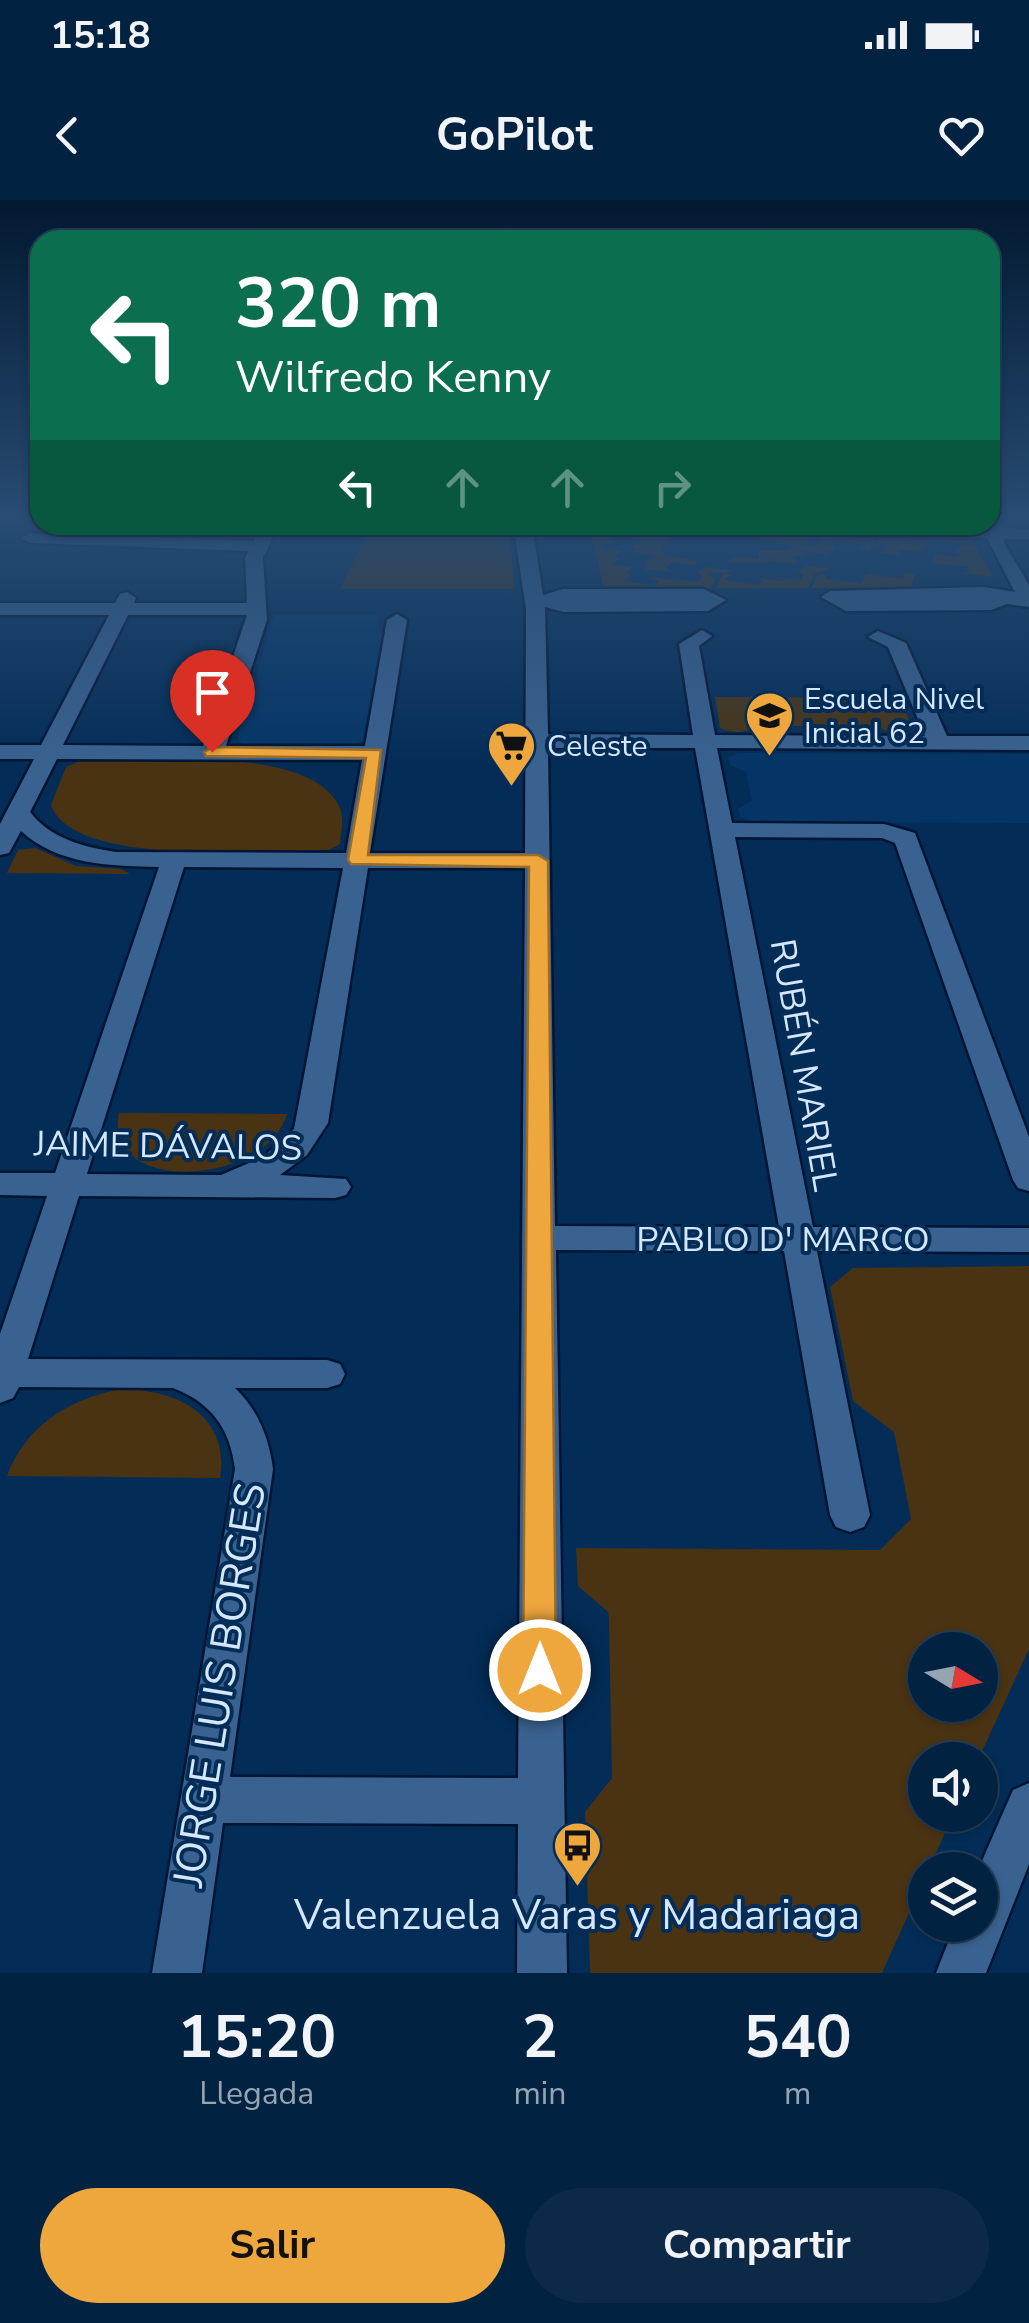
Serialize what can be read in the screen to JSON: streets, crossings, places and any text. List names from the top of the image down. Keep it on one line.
{"streets":{"street":["RUBÉN MARIEL","JAIME DÁVALOS","PABLO D' MARCO","JORGE LUIS BORGES"]},"crossings":[["RUBÉN MARIEL","PABLO D' MARCO"]],"places":{"school or university":["Escuela Nivel Inicial 62"],"supermarket":["Celeste"],"bus stop":["Valenzuela Varas y Madariaga"]},"north":"right","page":{"status":"15:18","header":"GoPilot","turn":["320 m","Wilfredo Kenny"],"eta":["15:20","Llegada","2","min","540","m"],"buttons":["Salir","Compartir"]}}
